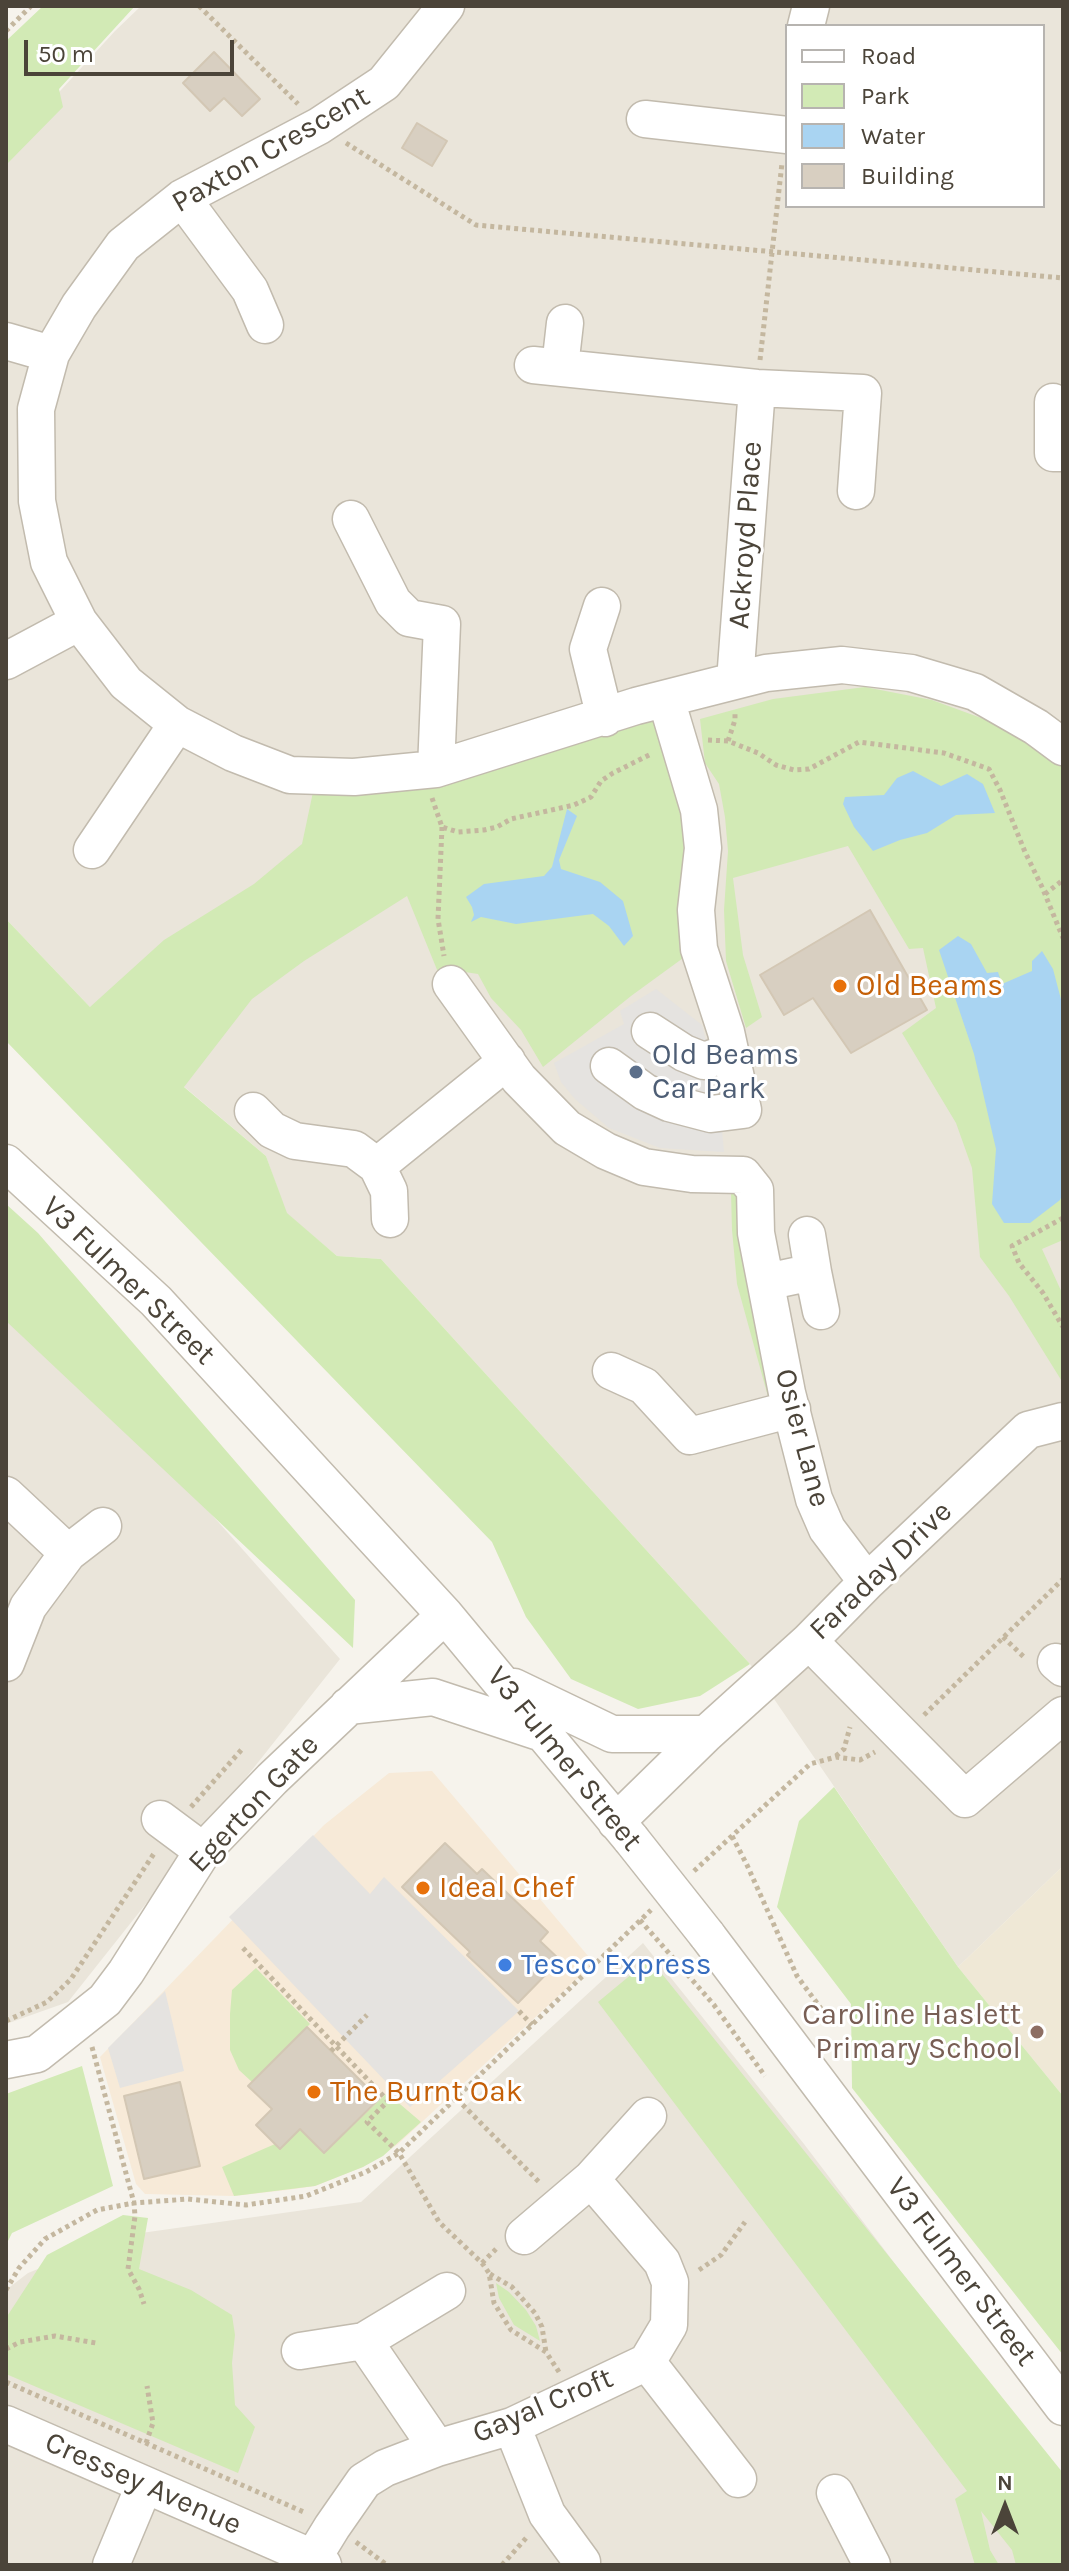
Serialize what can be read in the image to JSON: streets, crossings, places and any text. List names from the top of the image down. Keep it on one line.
{"streets":{"street":["Paxton Crescent","Ackroyd Place","V3 Fulmer Street","Osier Lane","Faraday Drive","Egerton Gate","Gayal Croft","Cressey Avenue"]},"crossings":[["Paxton Crescent","Ackroyd Place"],["V3 Fulmer Street","Faraday Drive"],["V3 Fulmer Street","Egerton Gate"],["Osier Lane","Faraday Drive"],["Gayal Croft","Cressey Avenue"]],"places":["Old Beams","Old Beams Car Park","Ideal Chef","Tesco Express","Caroline Haslett Primary School","The Burnt Oak"],"legend":["Road","Park","Water","Building"],"scale_bar":"50 m","north":"top"}
